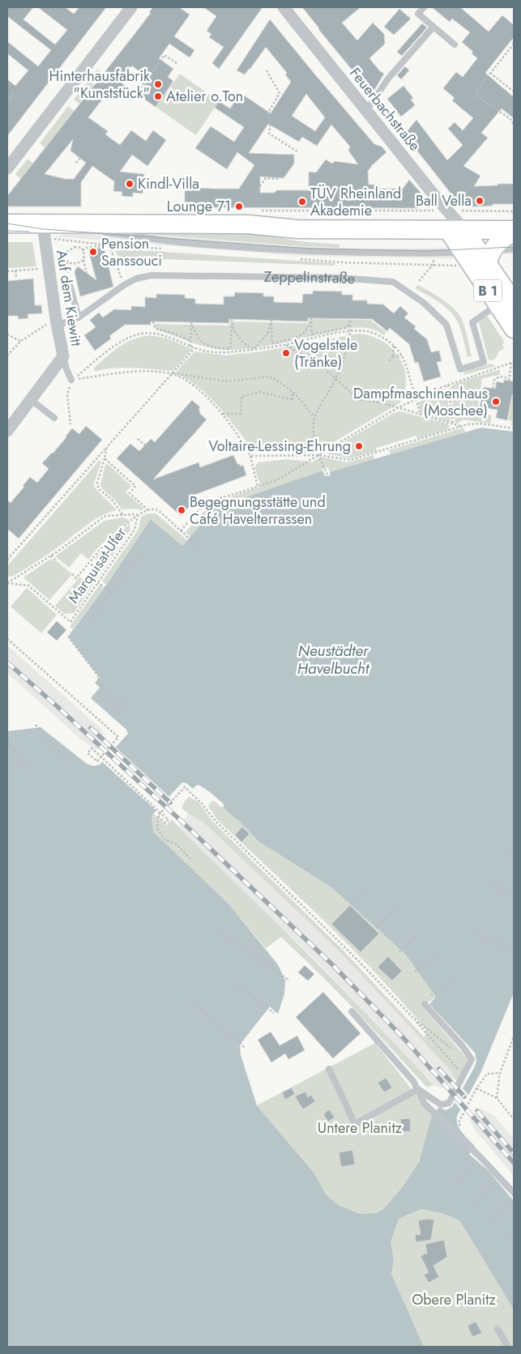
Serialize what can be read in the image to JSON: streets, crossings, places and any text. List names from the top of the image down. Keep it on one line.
{"streets":{"main road":["B 1"],"street":["Feuerbachstraße","Auf dem Kiewitt"],"lane":["Zeppelinstraße"],"path":["Marquisat-Ufer"]},"crossings":[["Feuerbachstraße","B 1"],["Zeppelinstraße","B 1"],["Zeppelinstraße","Auf dem Kiewitt"]],"water":["Neustädter Havelbucht"],"parks":["Untere Planitz","Obere Planitz"],"places":["Hinterhausfabrik \"Kunststück\"","Atelier o.Ton","Kindl-Villa","Ball Vella","TÜV Rheinland Akademie","Lounge 71","Pension Sanssouci","Vogelstele (Tränke)","Dampfmaschinenhaus (Moschee)","Voltaire-Lessing-Ehrung","Begegnungsstätte und Café Havelterrassen"]}
